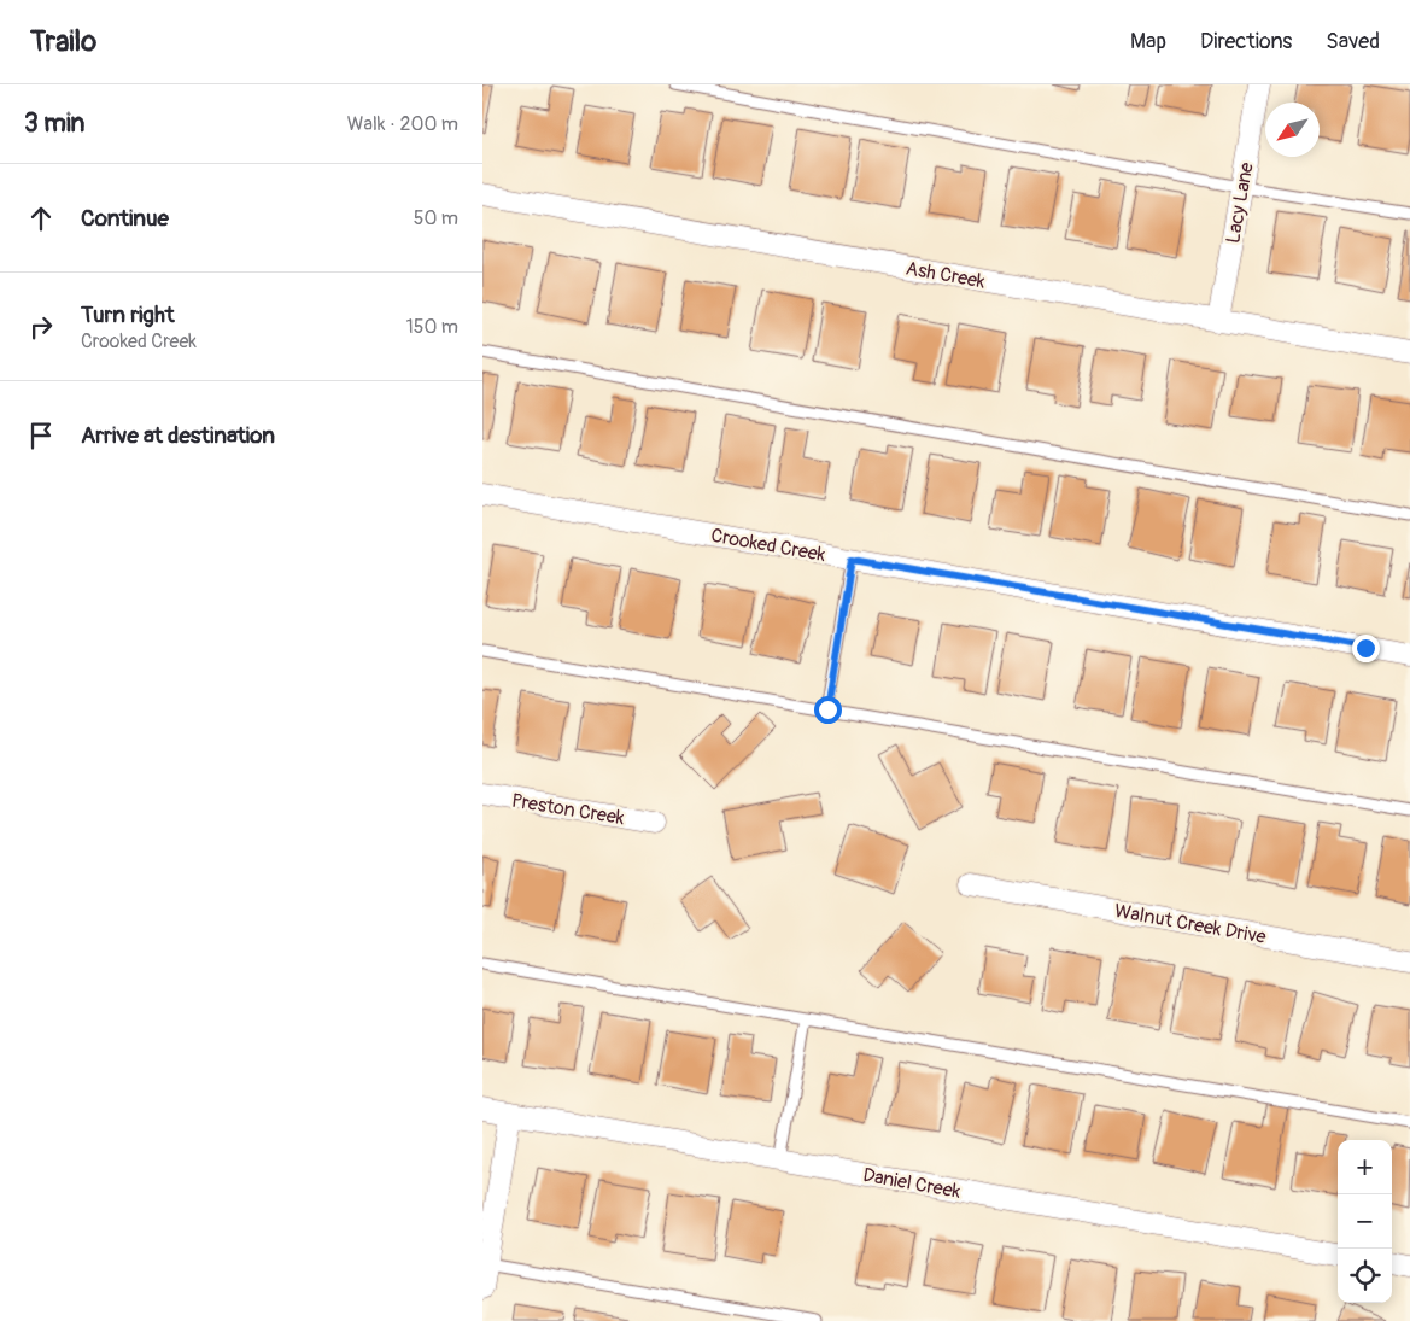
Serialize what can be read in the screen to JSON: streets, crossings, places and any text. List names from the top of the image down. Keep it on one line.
{"streets":{"street":["Lacy Lane","Ash Creek","Crooked Creek","Preston Creek","Walnut Creek Drive","Daniel Creek"]},"crossings":[["Lacy Lane","Ash Creek"]],"north":"bottom left","page":{"header":"Trailo","nav":["Map","Directions","Saved"],"heading":["3 min","Walk · 200 m"],"list":[["Continue","50 m"],["Turn right","Crooked Creek","150 m"],"Arrive at destination"],"map_buttons":["+","−"]}}
